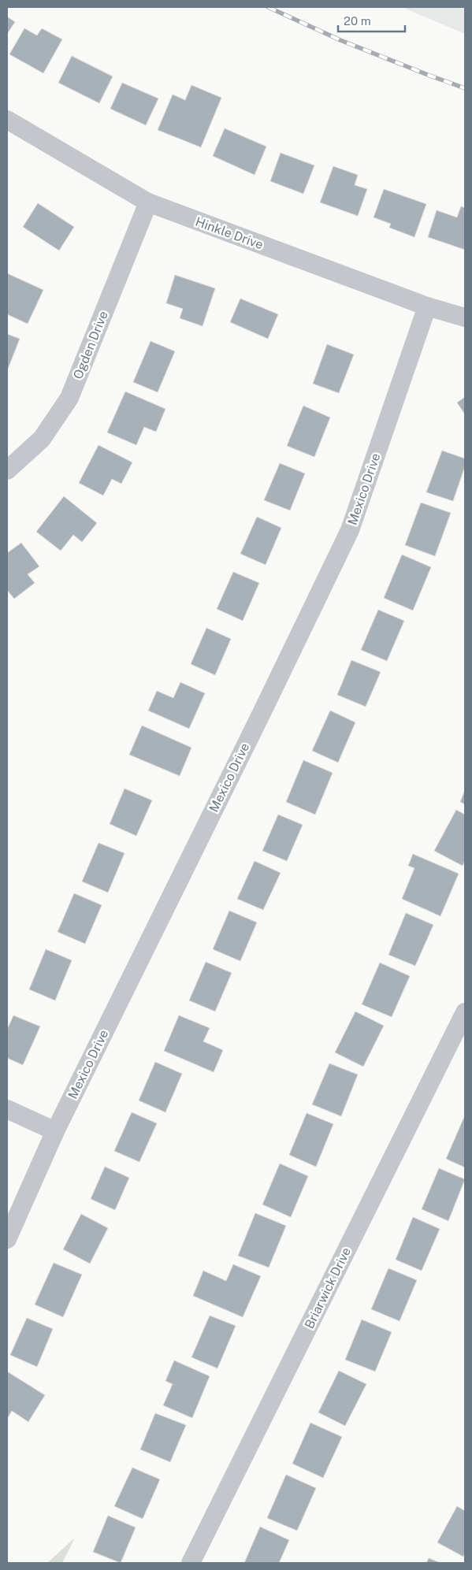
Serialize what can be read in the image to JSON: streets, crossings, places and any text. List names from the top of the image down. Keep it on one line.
{"streets":{"street":["Hinkle Drive","Ogden Drive","Mexico Drive","Briarwick Drive"]},"crossings":[["Hinkle Drive","Ogden Drive"],["Hinkle Drive","Mexico Drive"]],"scale_bar":"20 m"}
